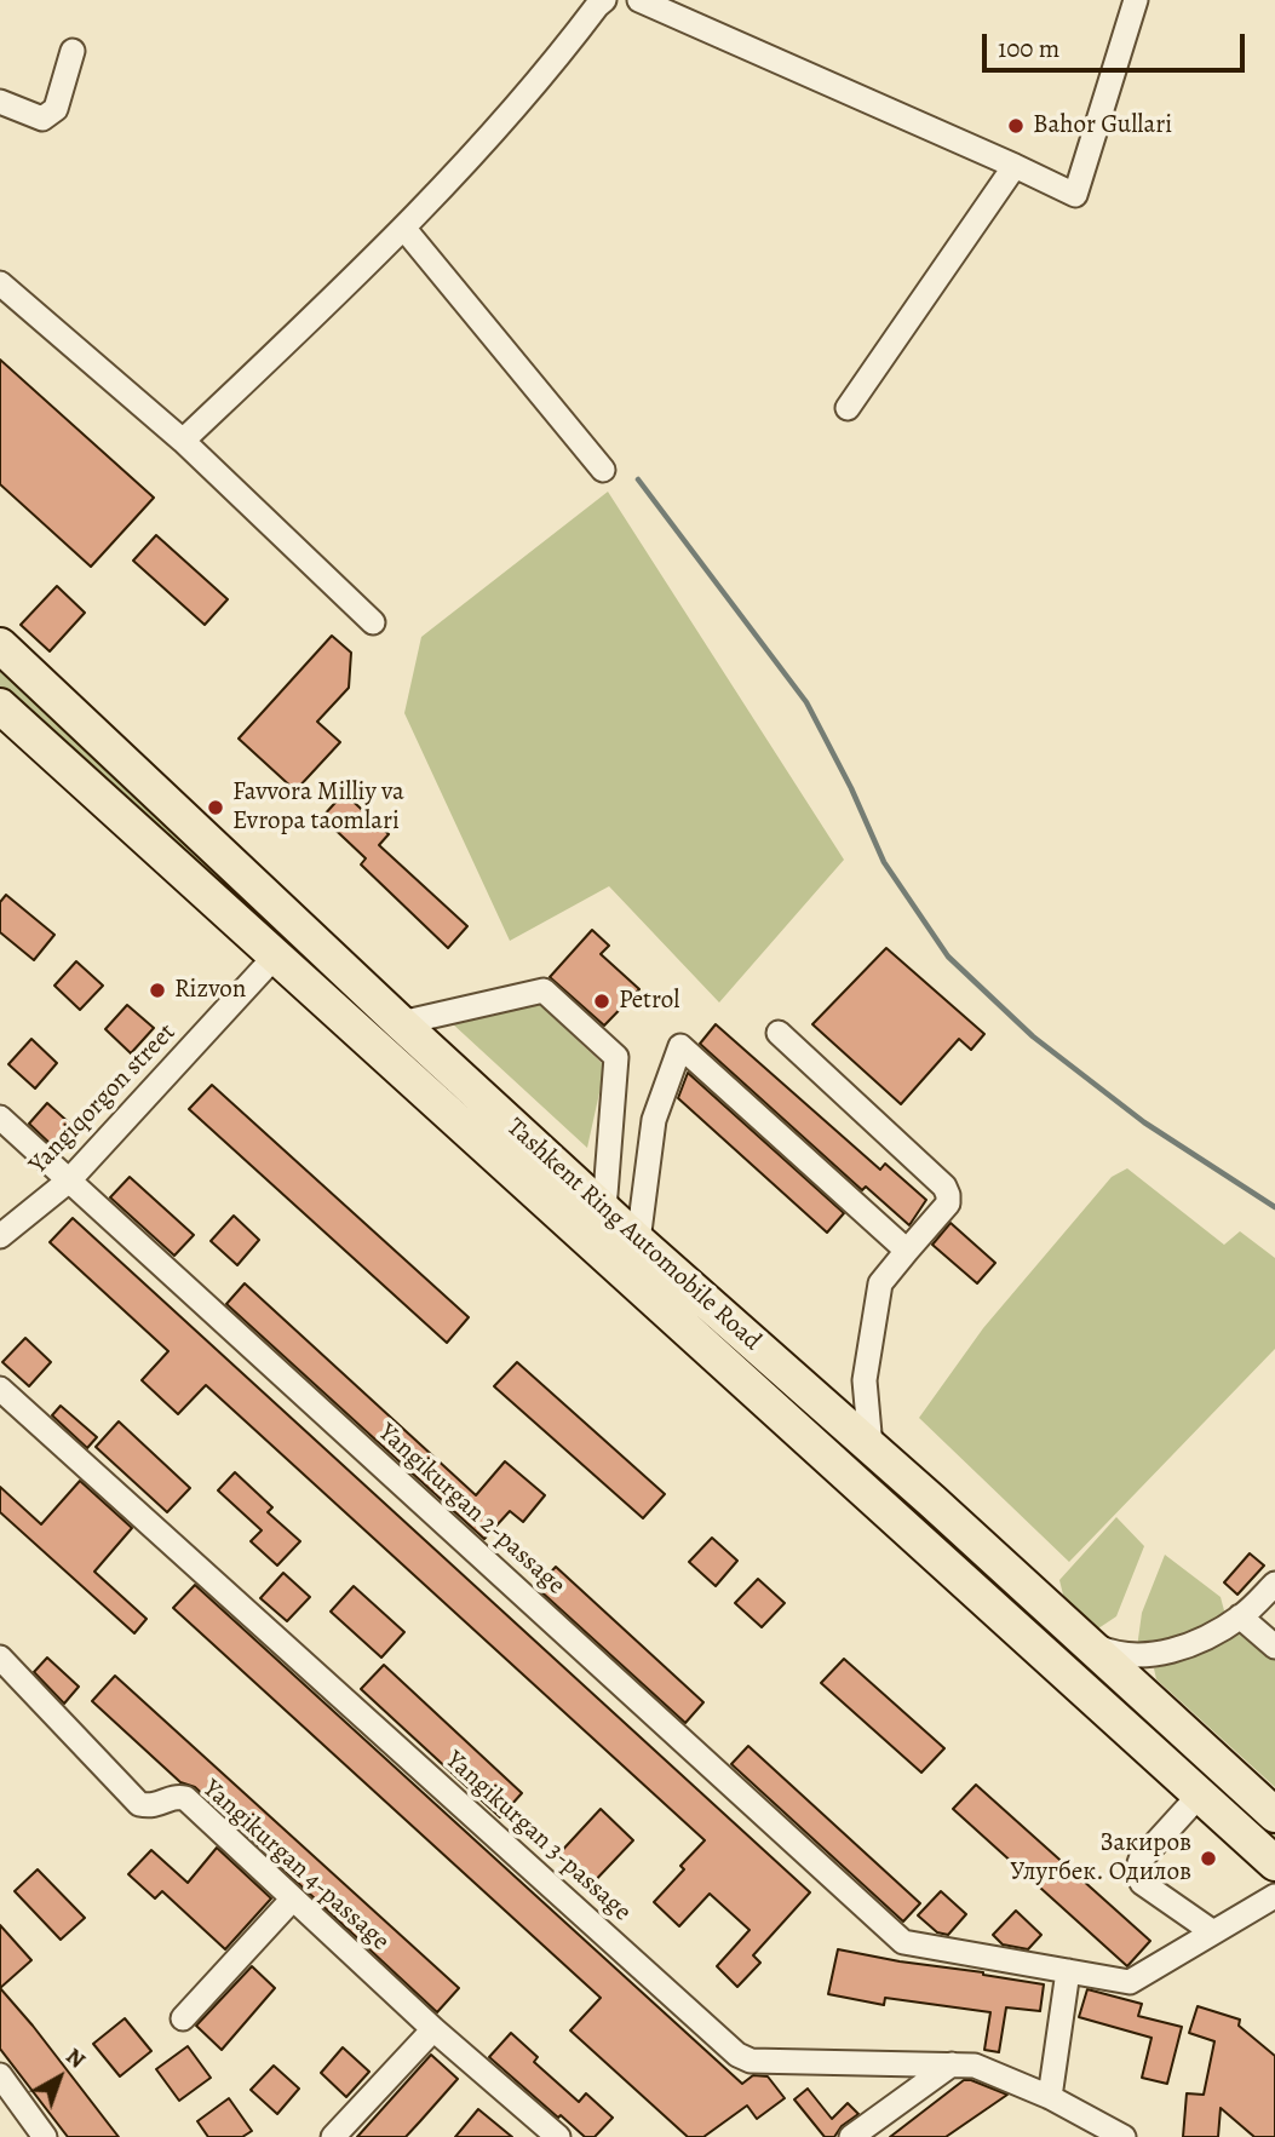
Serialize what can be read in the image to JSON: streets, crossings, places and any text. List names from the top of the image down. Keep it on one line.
{"streets":{"highway":["Tashkent Ring Automobile Road"],"street":["Yangiqorgon street","Yangikurgan 2-passage","Yangikurgan 3-passage","Yangikurgan 4-passage"]},"crossings":[["Yangiqorgon street","Tashkent Ring Automobile Road"],["Yangiqorgon street","Yangikurgan 2-passage"]],"places":["Bahor Gullari","Favvora Milliy va Evropa taomlari","Rizvon","Petrol","Закиров Улугбек. Одилов"],"scale_bar":"100 m","north":"top right"}
